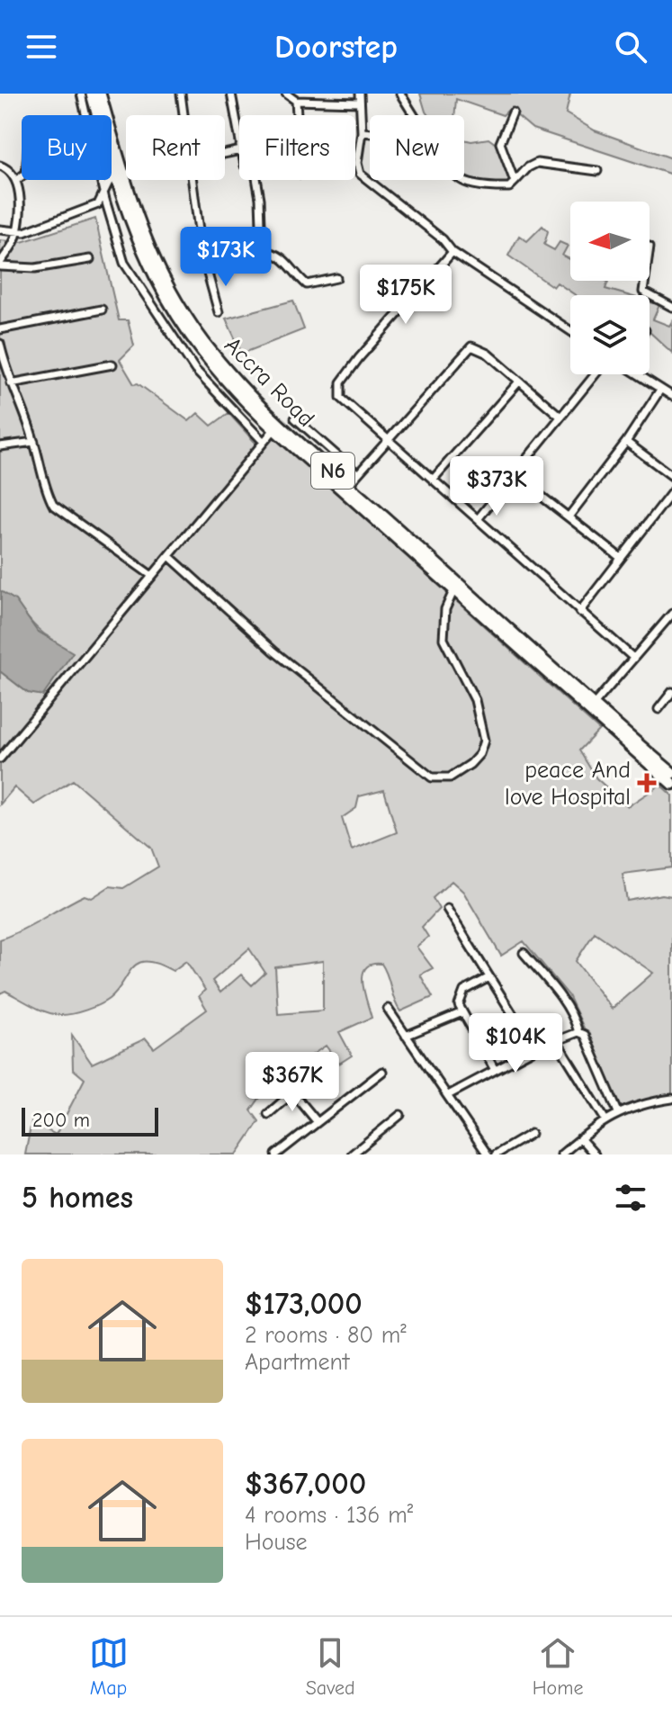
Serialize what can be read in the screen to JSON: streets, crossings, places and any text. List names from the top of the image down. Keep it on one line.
{"streets":{"highway":["Accra Road","N6"]},"crossings":[["Accra Road","N6"]],"places":{"health":["peace And love Hospital"]},"scale_bar":"200 m","north":"left","page":{"header":"Doorstep","chip":["Buy","Rent","Filters","New"],"price":["$173K","$175K","$373K","$104K","$367K"],"scale":"200 m","heading":"5 homes","list":[{"name":"$173,000","note":"2 rooms · 80 m² · Apartment"},{"name":"$367,000","note":"4 rooms · 136 m² · House"}],"tabs":["Map","Saved","Home"]}}
